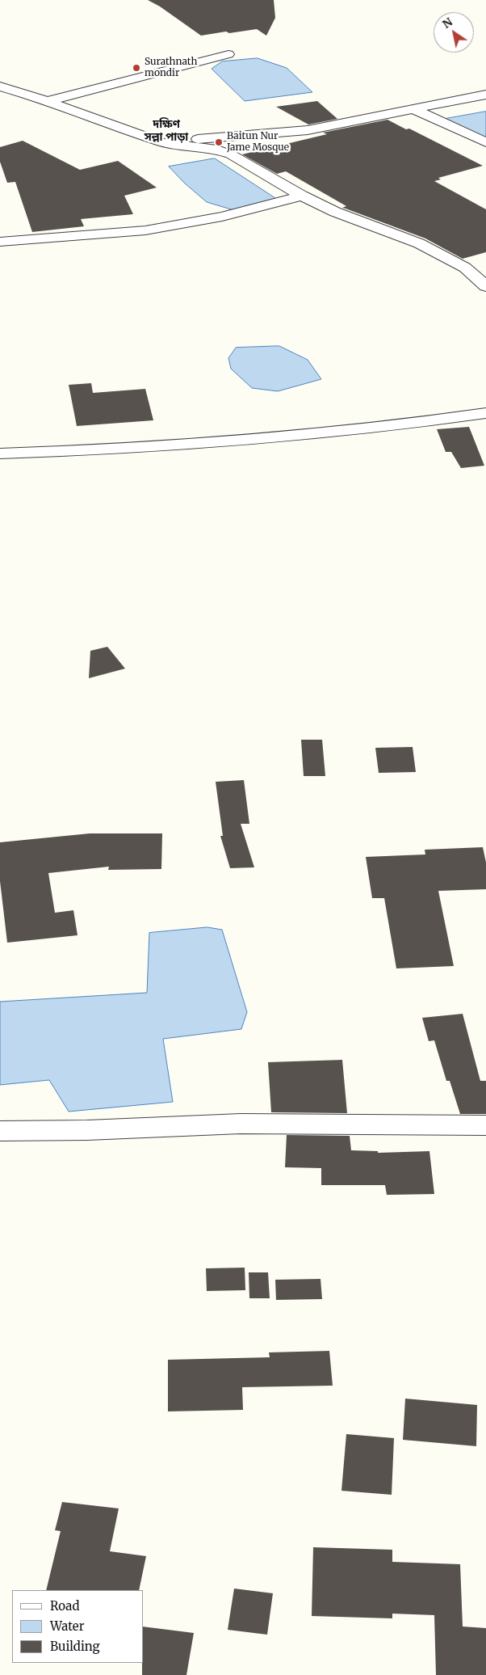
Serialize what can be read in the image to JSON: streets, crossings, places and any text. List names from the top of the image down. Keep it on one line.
{"districts":["দক্ষিণ সল্লা পাড়া"],"places":["Surathnath mondir","Baitun Nur Jame Mosque"],"legend":["Road","Water","Building"],"north":"top left"}
